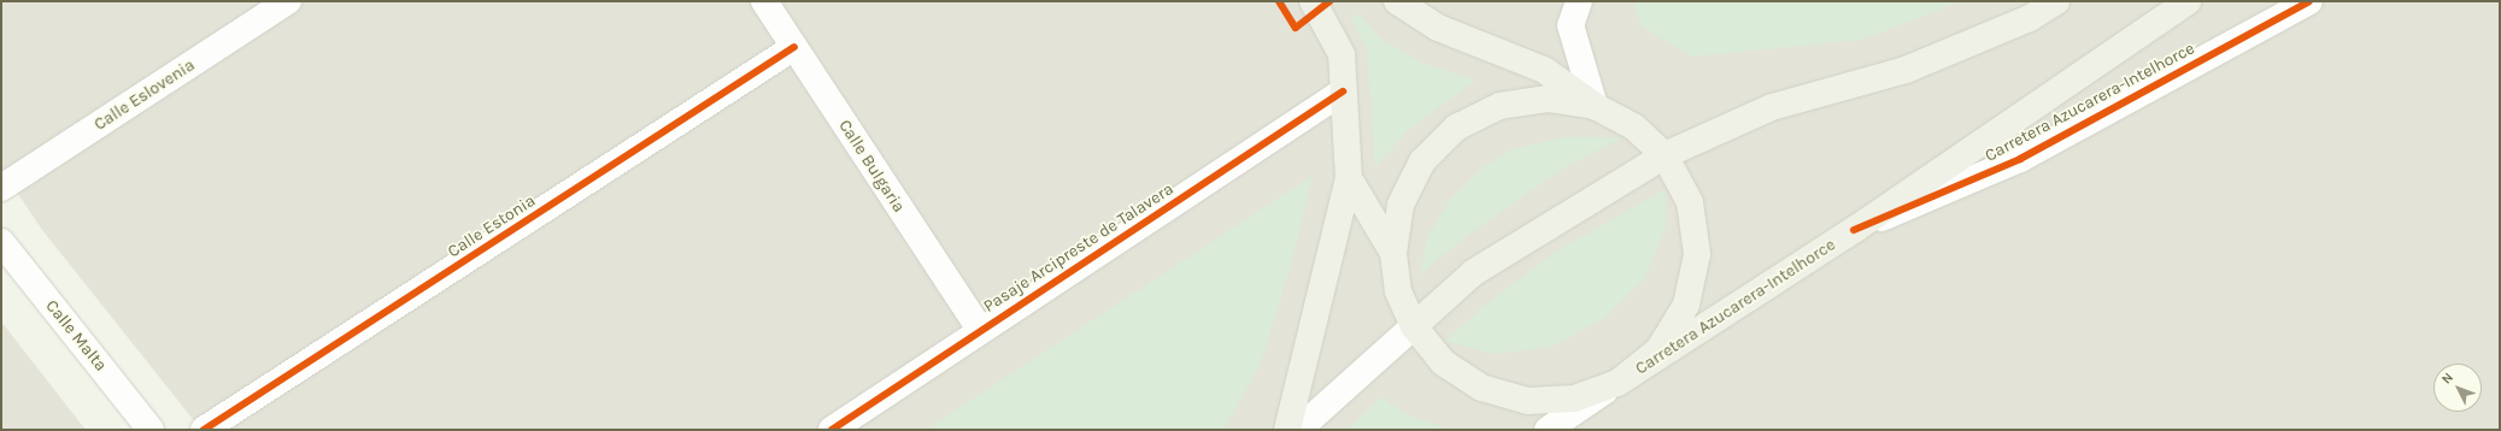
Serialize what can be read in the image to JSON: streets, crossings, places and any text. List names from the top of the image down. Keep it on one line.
{"streets":{"main road":["Carretera Azucarera-Intelhorce"],"street":["Calle Eslovenia","Calle Bulgaria","Calle Estonia","Pasaje Arcipreste de Talavera","Calle Malta"]},"crossings":[["Carretera Azucarera-Intelhorce","Pasaje Arcipreste de Talavera"],["Calle Bulgaria","Calle Estonia"],["Calle Bulgaria","Pasaje Arcipreste de Talavera"]],"north":"top left"}
